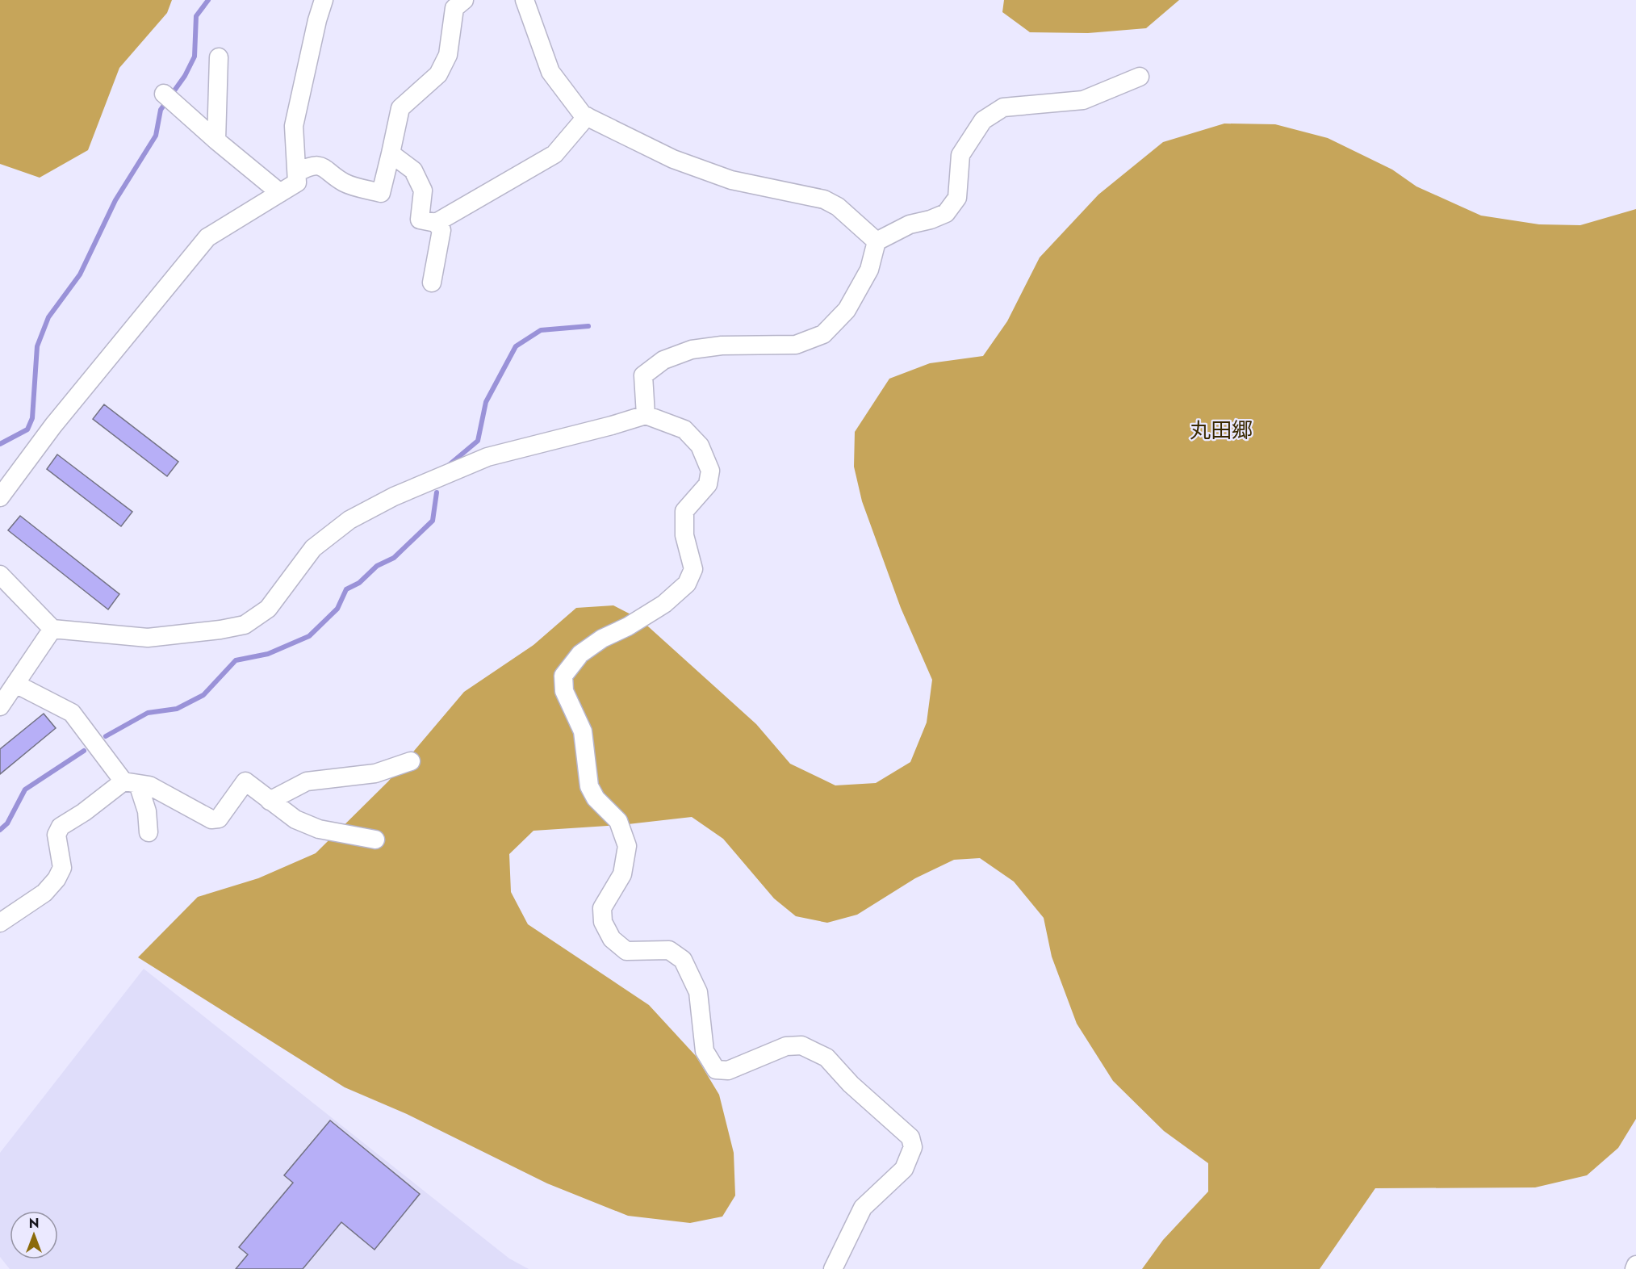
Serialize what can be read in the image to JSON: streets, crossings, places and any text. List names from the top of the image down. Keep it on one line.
{"districts":["丸田郷"],"north":"top"}
